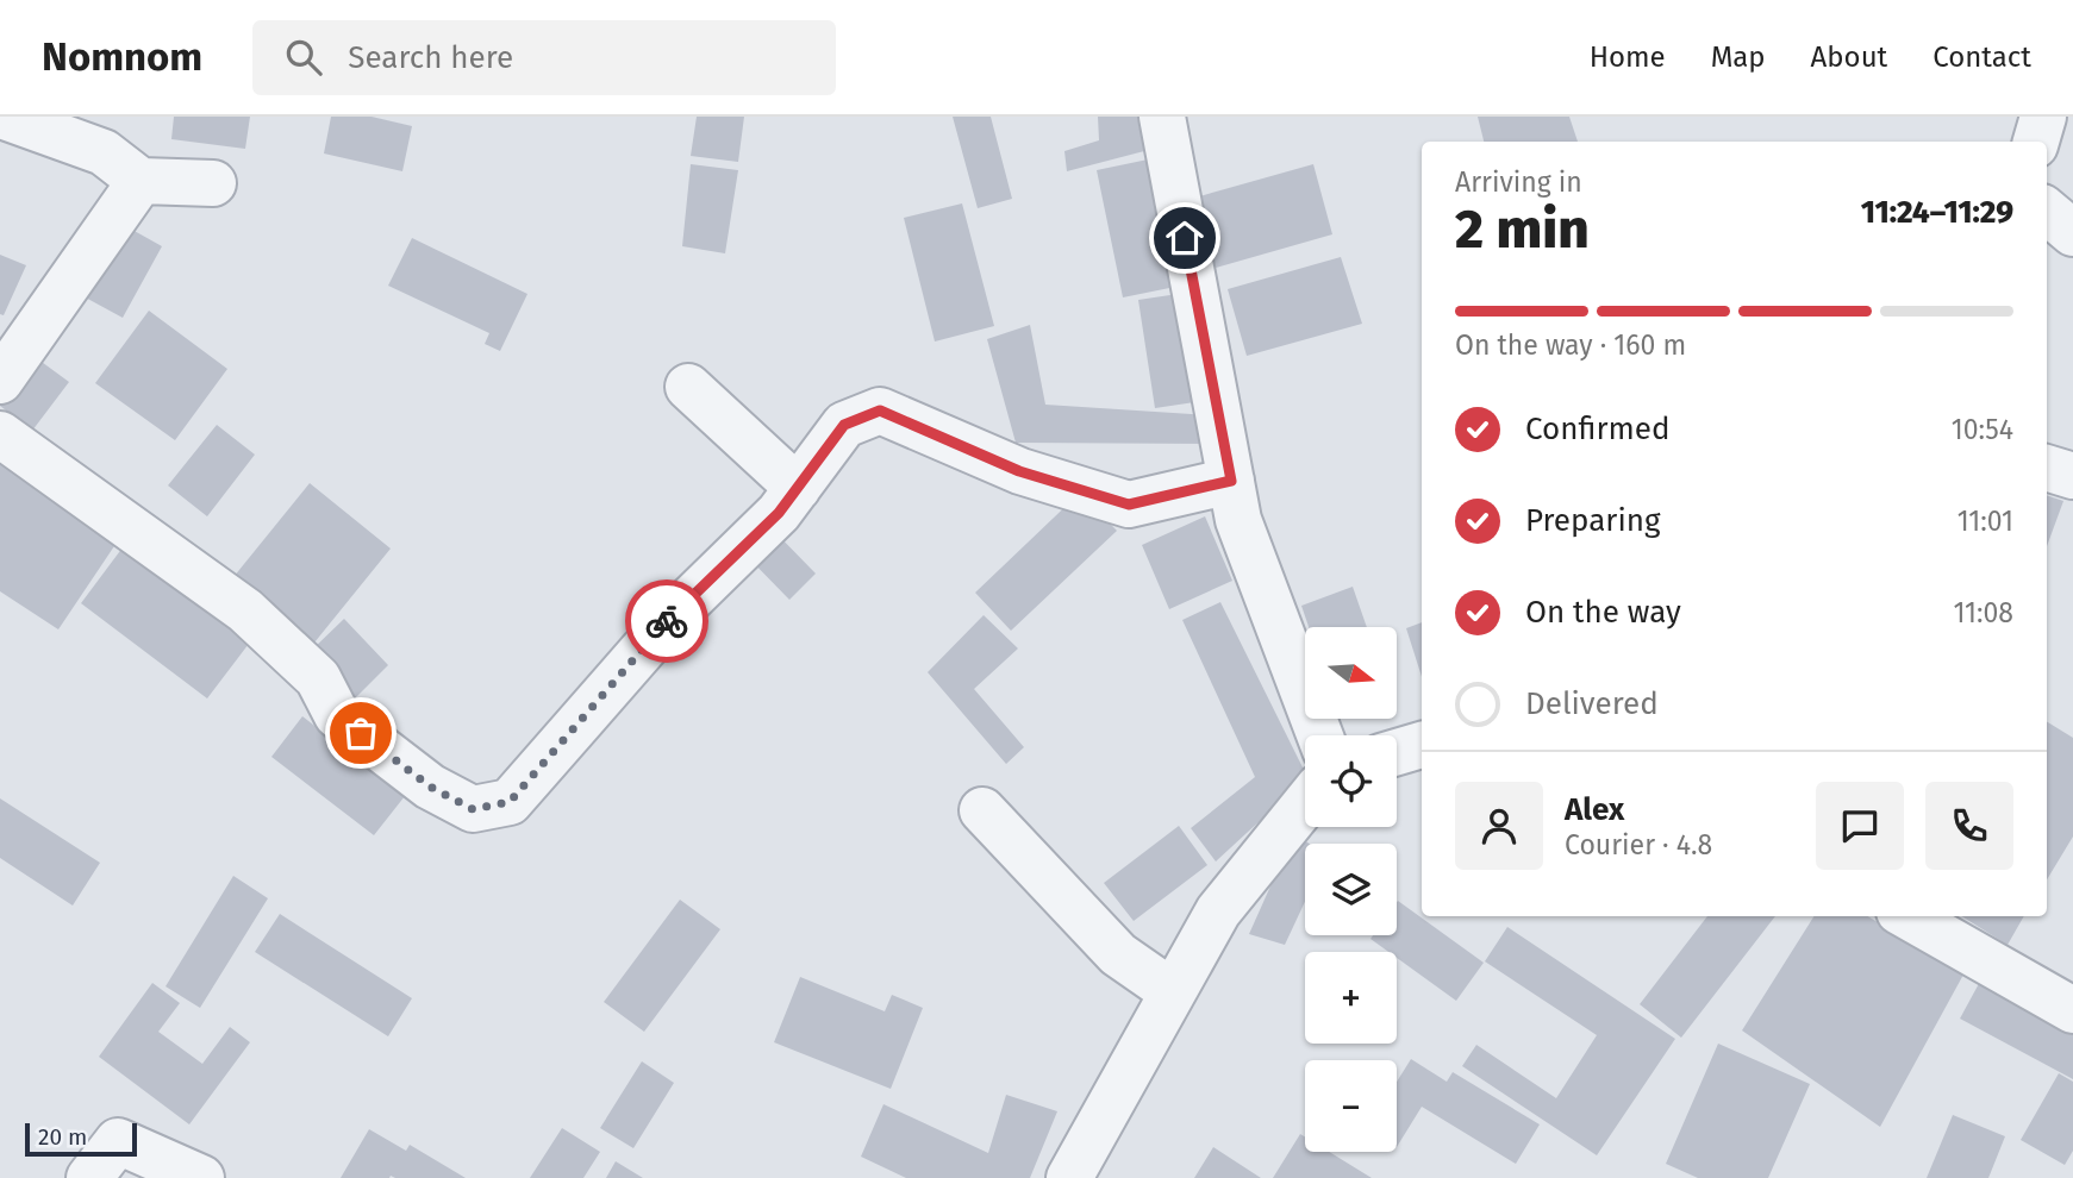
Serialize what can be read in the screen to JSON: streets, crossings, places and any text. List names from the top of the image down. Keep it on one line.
{"scale_bar":"20 m","north":"right","page":{"header":"Nomnom","search":"Search here","nav":["Home","Map","About","Contact"],"heading":["2 min","Arriving in","11:24–11:29"],"panel":["Alex","Courier · 4.8"],"bar":"On the way · 160 m","list":[["Confirmed","10:54"],["Preparing","11:01"],["On the way","11:08"],"Delivered"],"map_buttons":["+","−"],"scale":"20 m"}}
